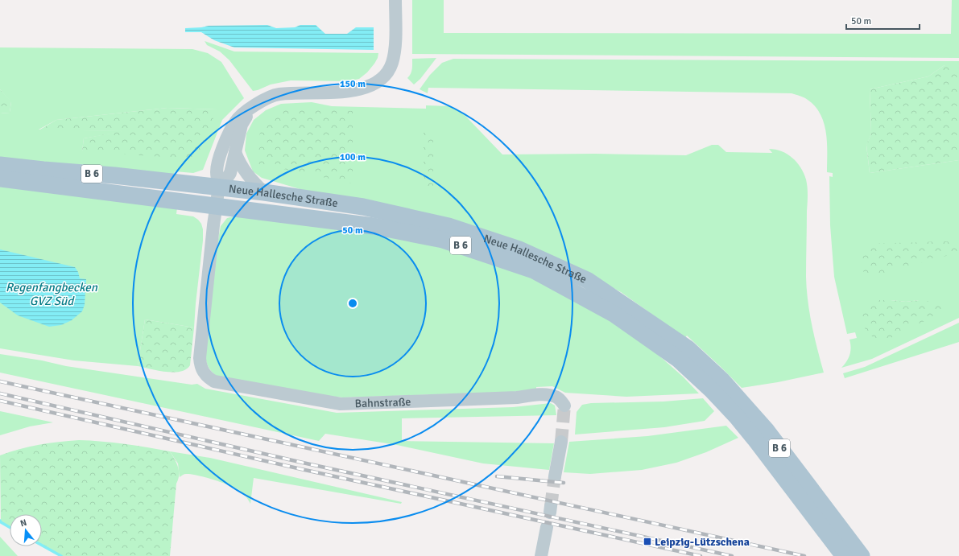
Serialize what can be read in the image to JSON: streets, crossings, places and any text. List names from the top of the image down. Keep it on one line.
{"streets":{"main road":["B 6","Neue Hallesche Straße"],"street":["Bahnstraße"]},"crossings":[["Neue Hallesche Straße","Bahnstraße"]],"water":["Regenfangbecken GVZ Süd"],"places":{"transit":["Leipzig-Lützschena"]},"scale_bar":"50 m","north":"top","rings":["150 m","100 m","50 m"]}
